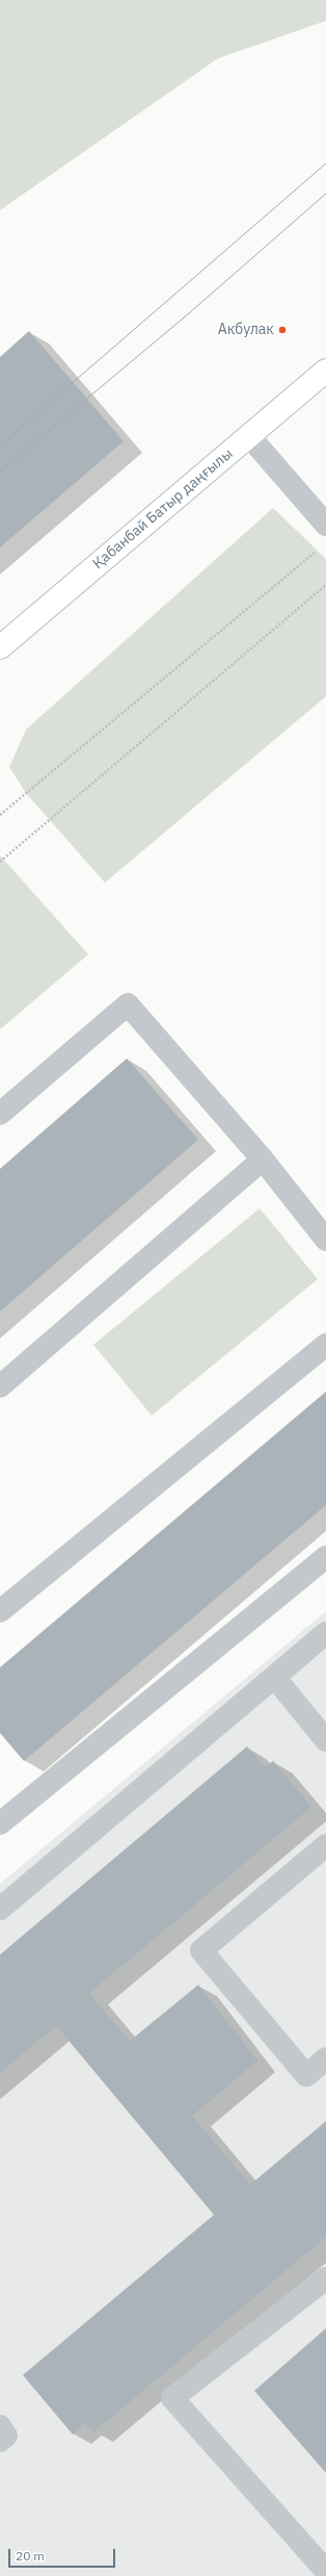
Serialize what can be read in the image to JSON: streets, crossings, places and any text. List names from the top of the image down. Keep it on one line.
{"streets":{"main road":["Қабанбай Батыр даңғылы"]},"places":["Акбулак"],"scale_bar":"20 m"}
